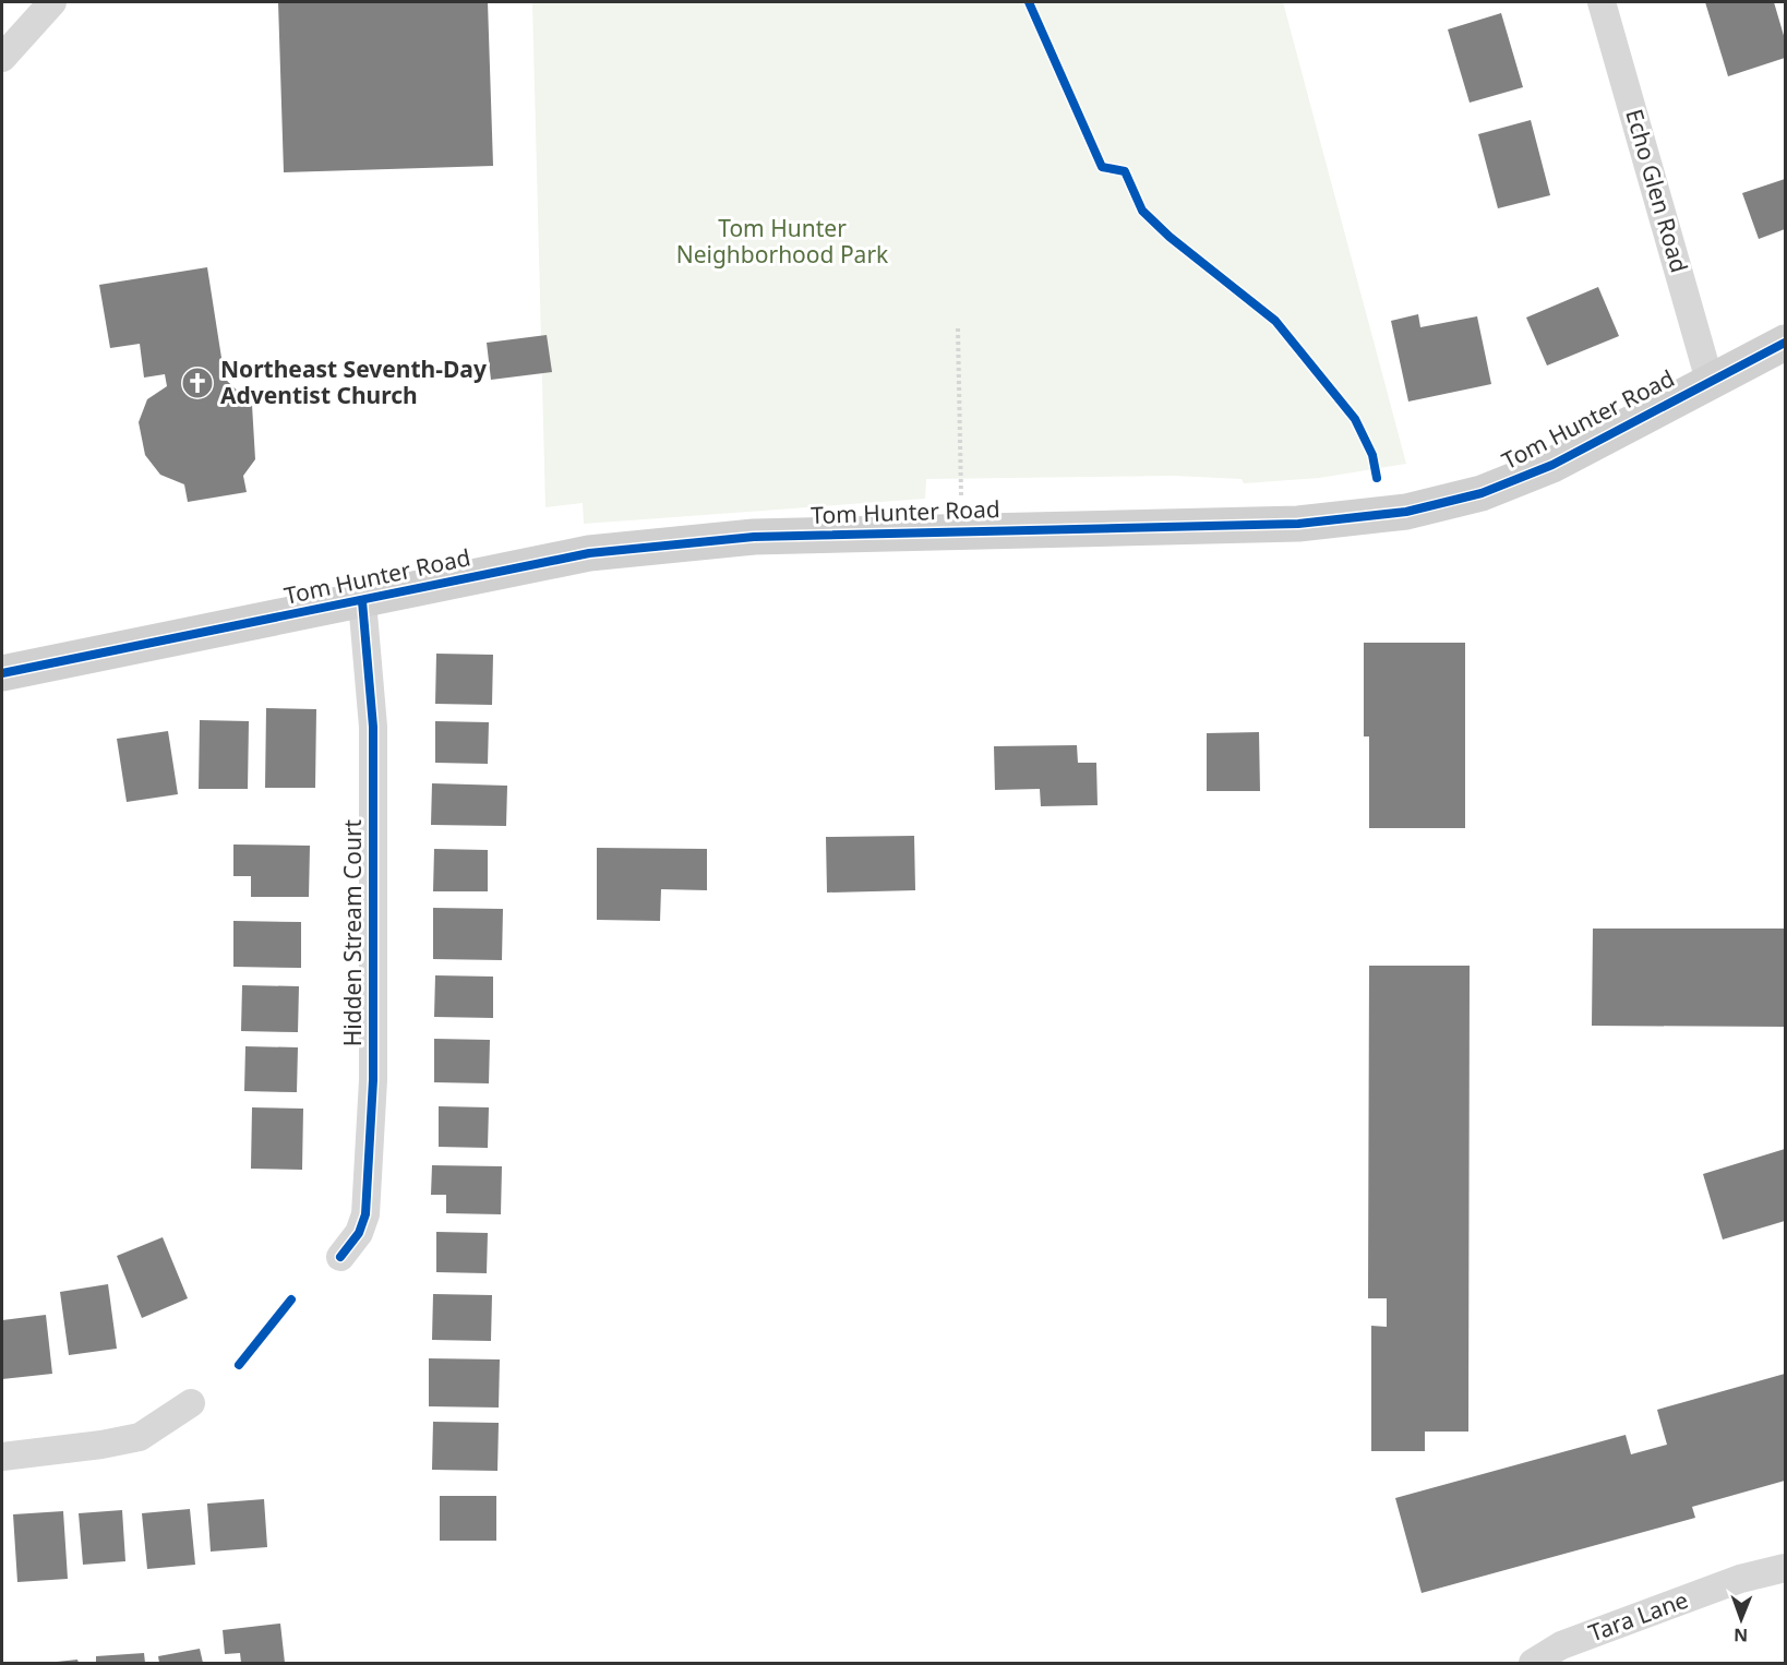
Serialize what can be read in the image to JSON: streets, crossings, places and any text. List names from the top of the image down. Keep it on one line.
{"streets":{"street":["Echo Glen Road","Tom Hunter Road","Hidden Stream Court","Tara Lane"]},"crossings":[["Echo Glen Road","Tom Hunter Road"],["Tom Hunter Road","Hidden Stream Court"]],"parks":["Tom Hunter Neighborhood Park"],"places":{"church":["Northeast Seventh-Day Adventist Church"]},"north":"bottom"}
